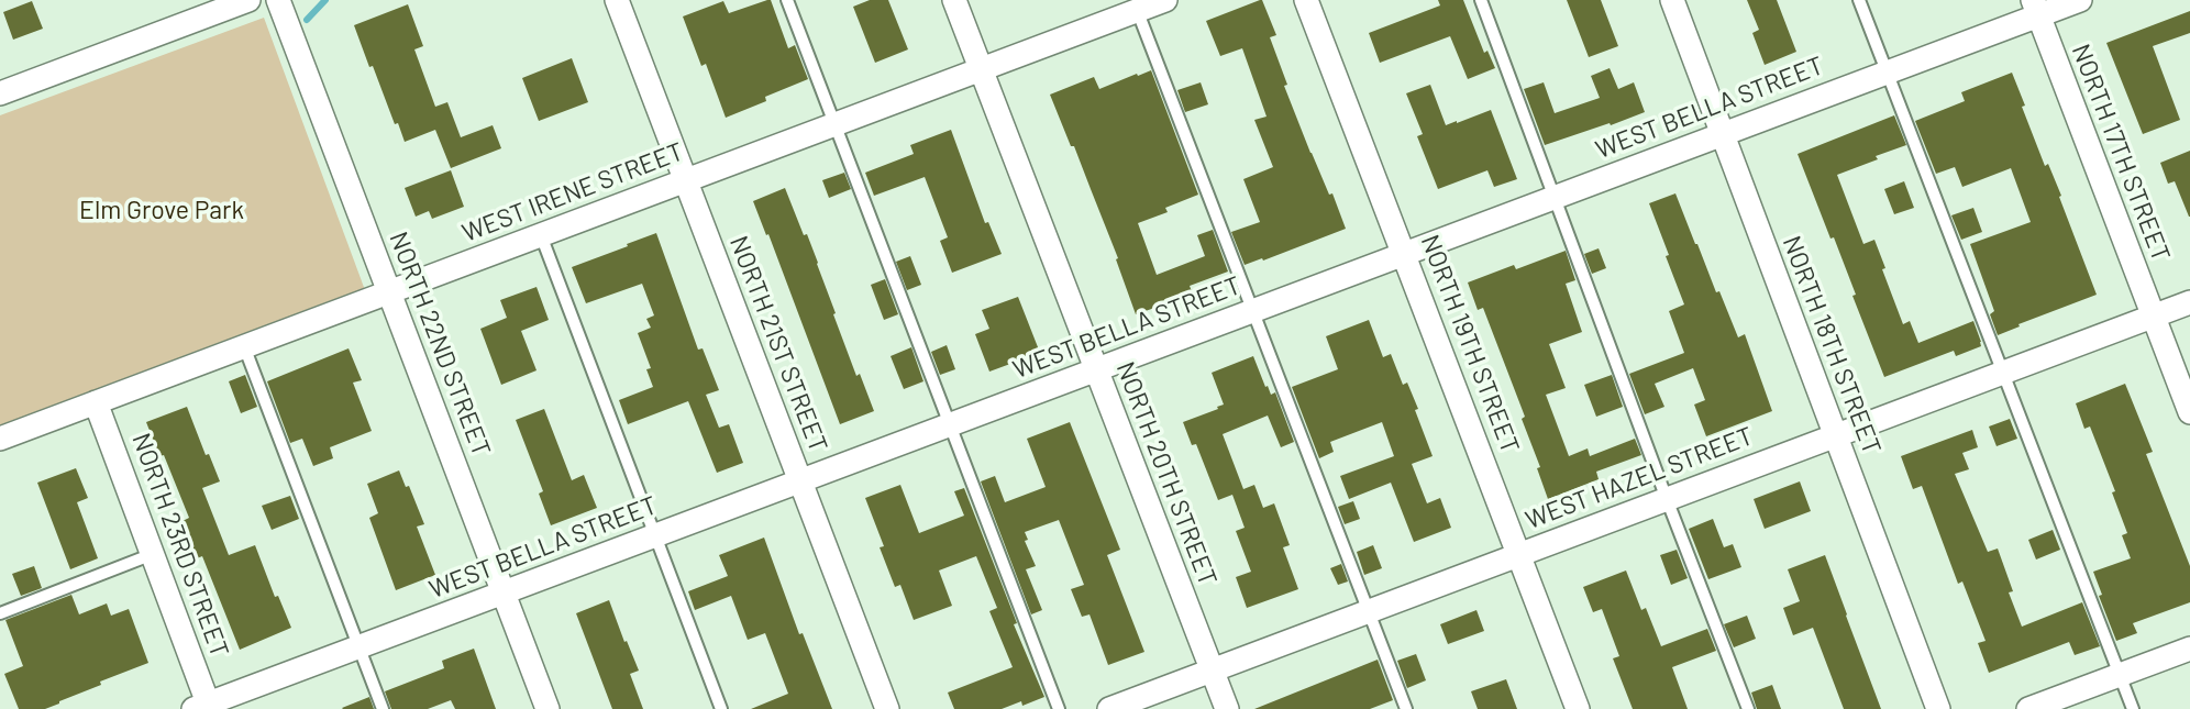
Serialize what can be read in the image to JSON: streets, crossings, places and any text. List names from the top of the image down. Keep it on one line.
{"streets":{"street":["WEST BELLA STREET","NORTH 17TH STREET","WEST IRENE STREET","NORTH 22ND STREET","NORTH 21ST STREET","NORTH 19TH STREET","NORTH 18TH STREET","NORTH 20TH STREET","WEST HAZEL STREET","NORTH 23RD STREET"]},"crossings":[["WEST BELLA STREET","NORTH 17TH STREET"],["WEST BELLA STREET","NORTH 22ND STREET"],["WEST BELLA STREET","NORTH 21ST STREET"],["WEST BELLA STREET","NORTH 19TH STREET"],["WEST BELLA STREET","NORTH 18TH STREET"],["WEST BELLA STREET","NORTH 20TH STREET"],["WEST BELLA STREET","NORTH 23RD STREET"],["NORTH 17TH STREET","WEST HAZEL STREET"],["WEST IRENE STREET","NORTH 22ND STREET"],["WEST IRENE STREET","NORTH 21ST STREET"],["WEST IRENE STREET","NORTH 20TH STREET"],["WEST IRENE STREET","NORTH 23RD STREET"],["NORTH 19TH STREET","WEST HAZEL STREET"],["NORTH 18TH STREET","WEST HAZEL STREET"],["NORTH 20TH STREET","WEST HAZEL STREET"]],"parks":["Elm Grove Park"]}
